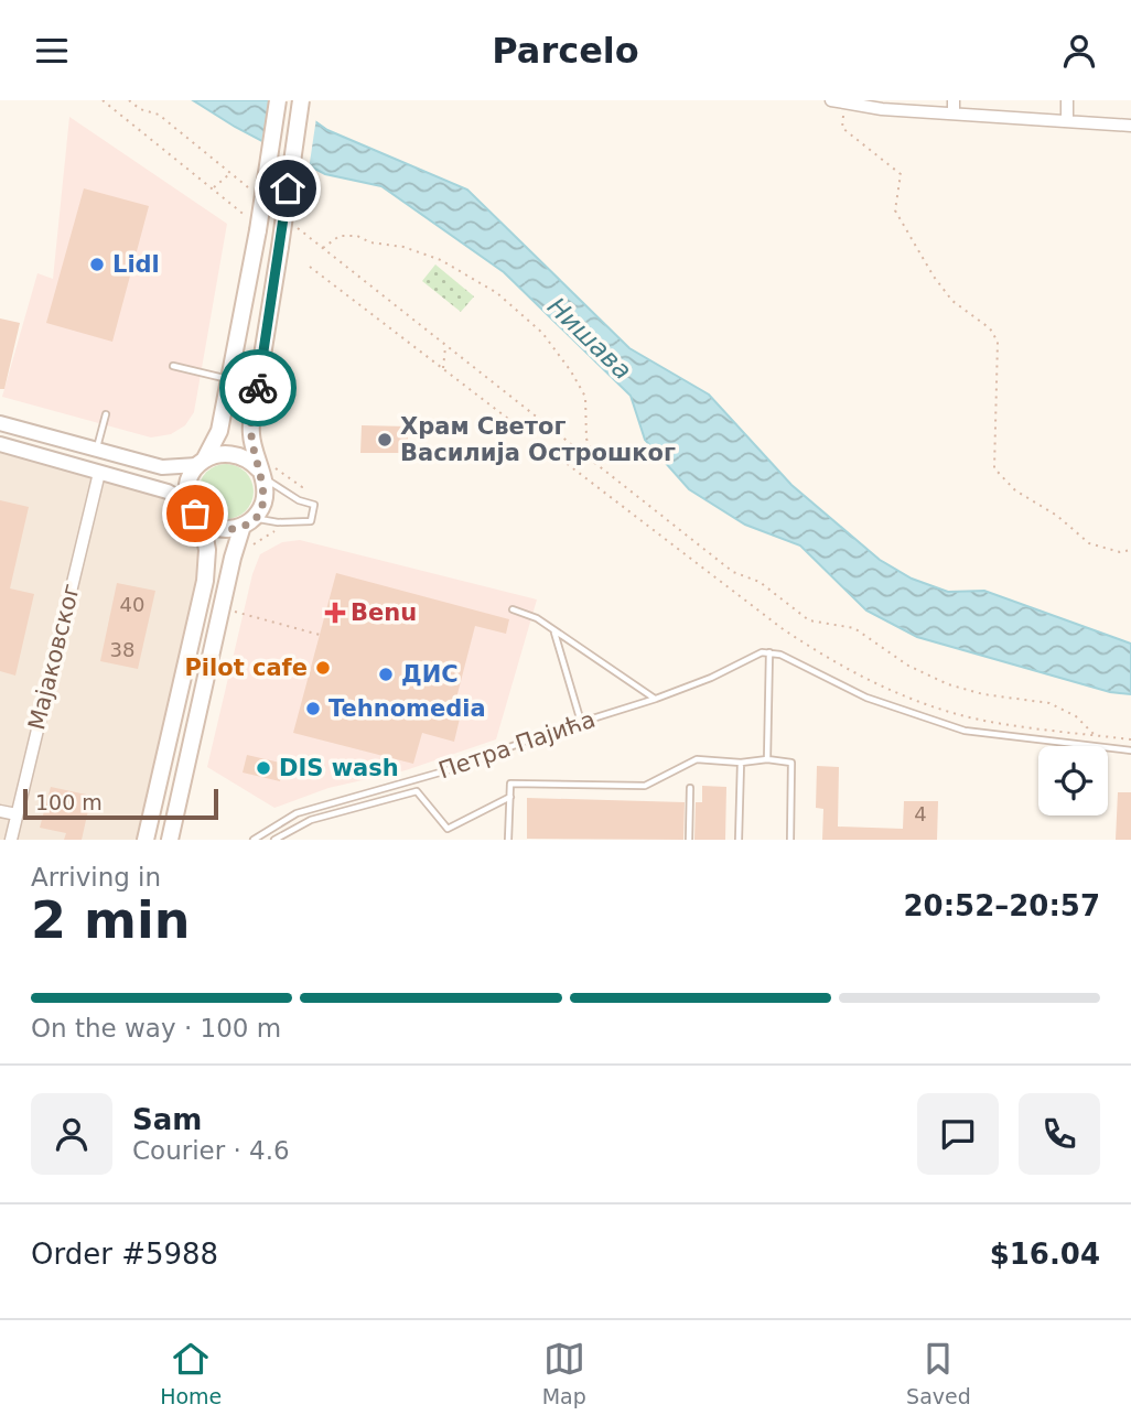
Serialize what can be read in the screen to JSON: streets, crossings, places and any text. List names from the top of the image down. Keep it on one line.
{"streets":{"street":["Мајаковског"],"lane":["Петра Пајића"]},"water":["Нишава"],"places":{"other":["Lidl","Храм Светог Василија Острошког","Pilot cafe","ДИС","Tehnomedia","DIS wash"],"health":["Benu"]},"house_numbers":["40","38","4"],"scale_bar":"100 m","page":{"header":"Parcelo","scale":"100 m","heading":["2 min","Arriving in","20:52–20:57"],"panel":["Sam","Courier · 4.6","Order #5988","$16.04"],"bar":"On the way · 100 m","tabs":["Home","Map","Saved"]}}
